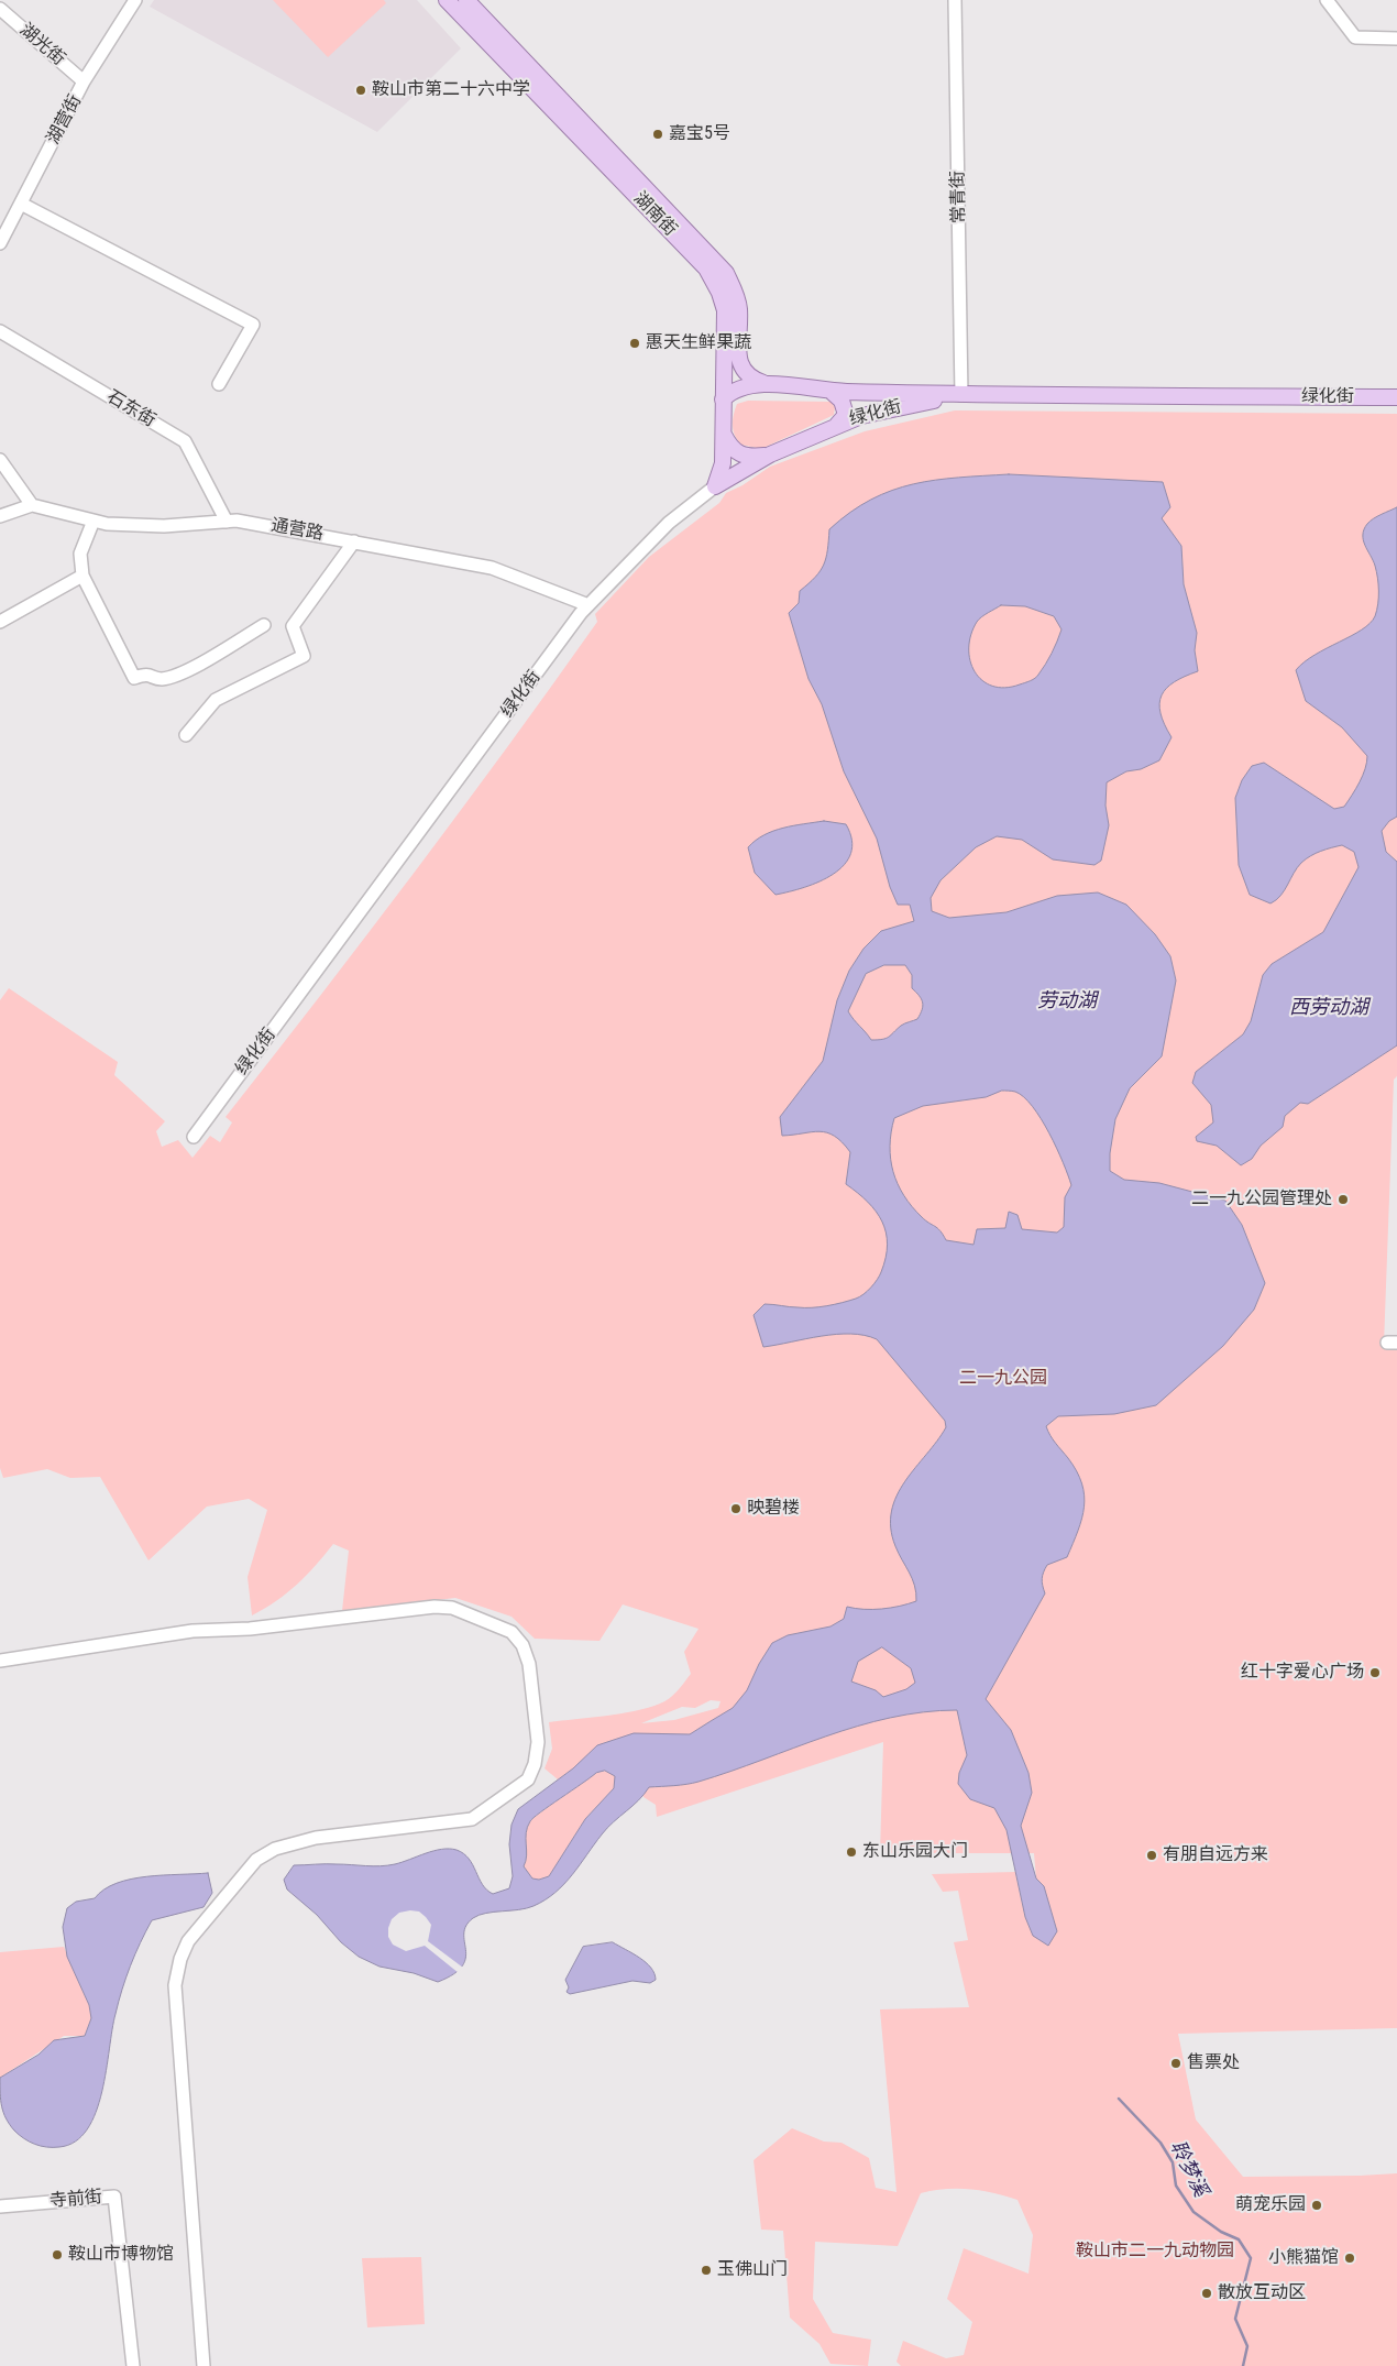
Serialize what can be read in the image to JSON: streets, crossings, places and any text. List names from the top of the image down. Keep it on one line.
{"streets":{"main road":["湖南街","绿化街"],"street":["湖光街","湖营街","常青街","石东街","通营路","寺前街"]},"crossings":[["湖光街","湖营街"],["常青街","绿化街"],["湖南街","绿化街"],["绿化街","通营路"],["石东街","通营路"]],"water":["劳动湖","西劳动湖","聆梦溪"],"parks":["二一九公园","鞍山市二一九动物园"],"places":["鞍山市第二十六中学","嘉宝5号","惠天生鲜果蔬","二一九公园管理处","映碧楼","红十字爱心广场","东山乐园大门","有朋自远方来","售票处","萌宠乐园","鞍山市博物馆","小熊猫馆","玉佛山门","散放互动区"]}
